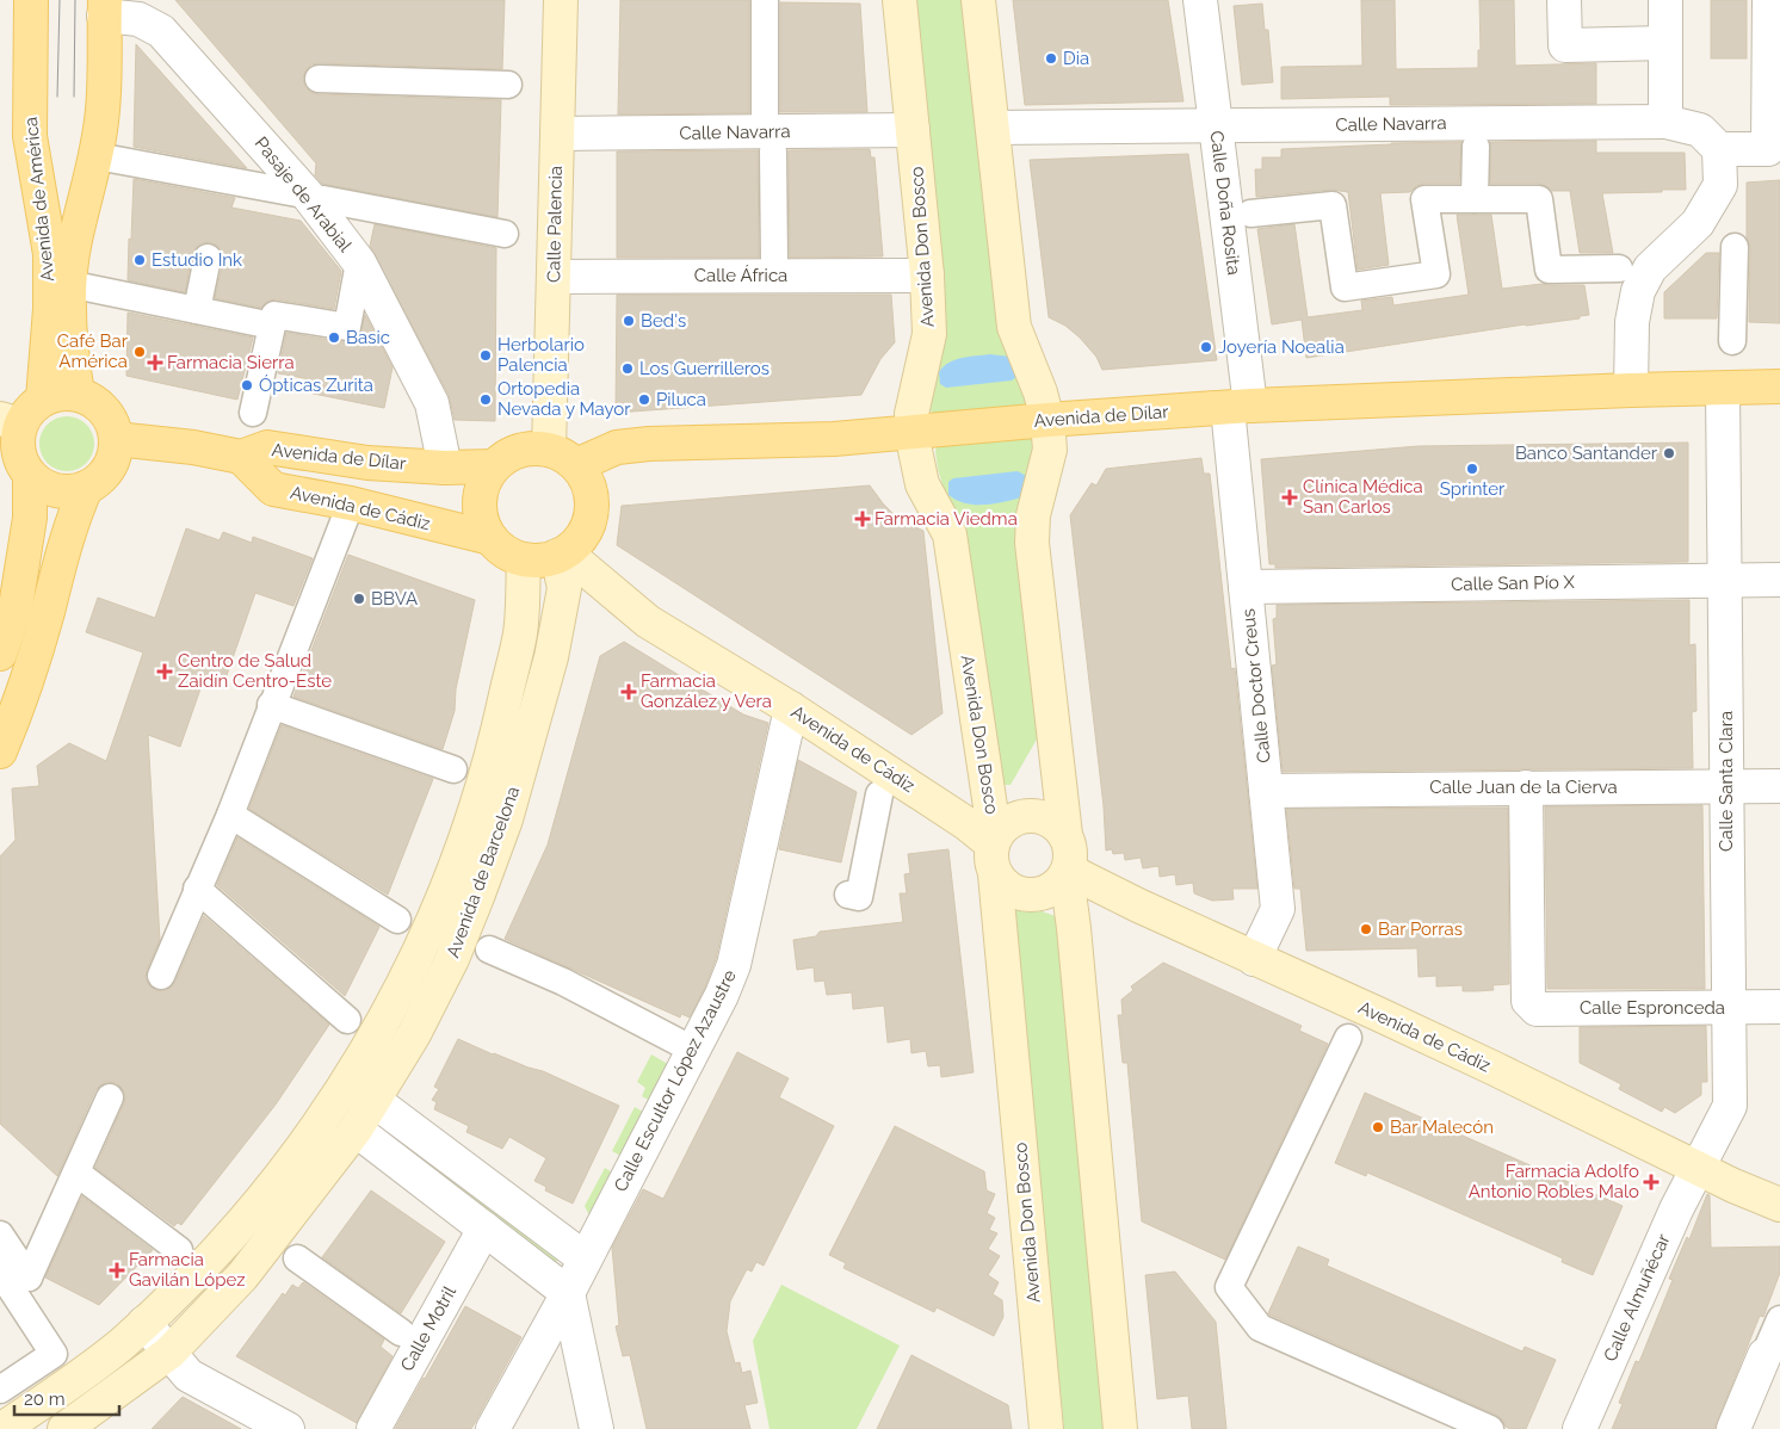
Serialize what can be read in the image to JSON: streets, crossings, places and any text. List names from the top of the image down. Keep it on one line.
{"streets":{"main road":["Avenida de América","Calle Palencia","Avenida Don Bosco","Avenida de Dílar","Avenida de Cádiz","Avenida de Barcelona"],"street":["Calle Navarra","Pasaje de Arabial","Calle Doña Rosita","Calle África","Calle San Pío X","Calle Doctor Creus","Calle Santa Clara","Calle Juan de la Cierva","Calle Espronceda","Calle Escultor López Azaustre","Calle Almuñécar","Calle Motril"]},"crossings":[["Calle Navarra","Calle Doña Rosita"],["Calle Navarra","Calle Palencia"],["Calle Navarra","Avenida Don Bosco"],["Pasaje de Arabial","Avenida de América"],["Pasaje de Arabial","Avenida de Dílar"],["Avenida de América","Avenida de Dílar"],["Calle Doña Rosita","Avenida de Dílar"],["Calle Doña Rosita","Calle Doctor Creus"],["Calle Palencia","Calle África"],["Calle Palencia","Avenida de Dílar"],["Calle Palencia","Avenida de Cádiz"],["Calle Palencia","Avenida de Barcelona"],["Avenida Don Bosco","Calle África"],["Avenida Don Bosco","Avenida de Dílar"],["Avenida Don Bosco","Avenida de Cádiz"],["Avenida de Dílar","Avenida de Cádiz"],["Avenida de Dílar","Calle Doctor Creus"],["Avenida de Dílar","Calle Santa Clara"],["Avenida de Dílar","Avenida de Barcelona"],["Avenida de Cádiz","Calle Doctor Creus"],["Avenida de Cádiz","Calle Santa Clara"],["Avenida de Cádiz","Avenida de Barcelona"],["Avenida de Cádiz","Calle Escultor López Azaustre"],["Avenida de Cádiz","Calle Almuñécar"],["Calle San Pío X","Calle Doctor Creus"],["Calle San Pío X","Calle Santa Clara"],["Calle Doctor Creus","Calle Juan de la Cierva"],["Calle Santa Clara","Calle Juan de la Cierva"],["Calle Santa Clara","Calle Espronceda"],["Calle Santa Clara","Calle Almuñécar"],["Calle Juan de la Cierva","Calle Espronceda"]],"places":{"other":["Dia","Estudio Ink","Bed's","Basic","Joyería Noealia","Café Bar América","Herbolario Palencia","Los Guerrilleros","Ópticas Zurita","Ortopedia Nevada y Mayor","Piluca","Banco Santander","Sprinter","BBVA","Bar Porras","Bar Malecón"],"health":["Farmacia Sierra","Clínica Médica San Carlos","Farmacia Viedma","Centro de Salud Zaidín Centro-Este","Farmacia González y Vera","Farmacia Adolfo Antonio Robles Malo","Farmacia Gavilán López"]},"scale_bar":"20 m"}
